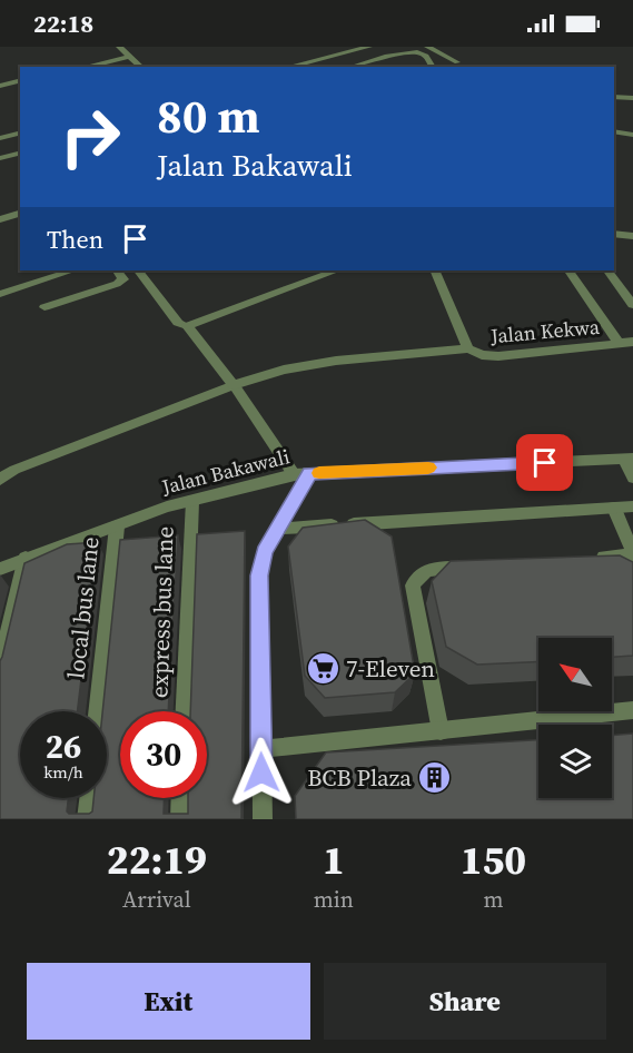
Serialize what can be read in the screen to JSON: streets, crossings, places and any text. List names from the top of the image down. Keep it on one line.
{"streets":{"street":["Jalan Kekwa","Jalan Bakawali","local bus lane","express bus lane"]},"crossings":[["Jalan Bakawali","local bus lane"],["Jalan Bakawali","express bus lane"]],"places":{"supermarket":["7-Eleven"],"building":["BCB Plaza"]},"north":"top left","page":{"status":"22:18","turn":["80 m","Jalan Bakawali"],"then":"Then","speed":"26 km/h","limit":"30","eta":["22:19","Arrival","1","min","150","m"],"buttons":["Exit","Share"]}}
